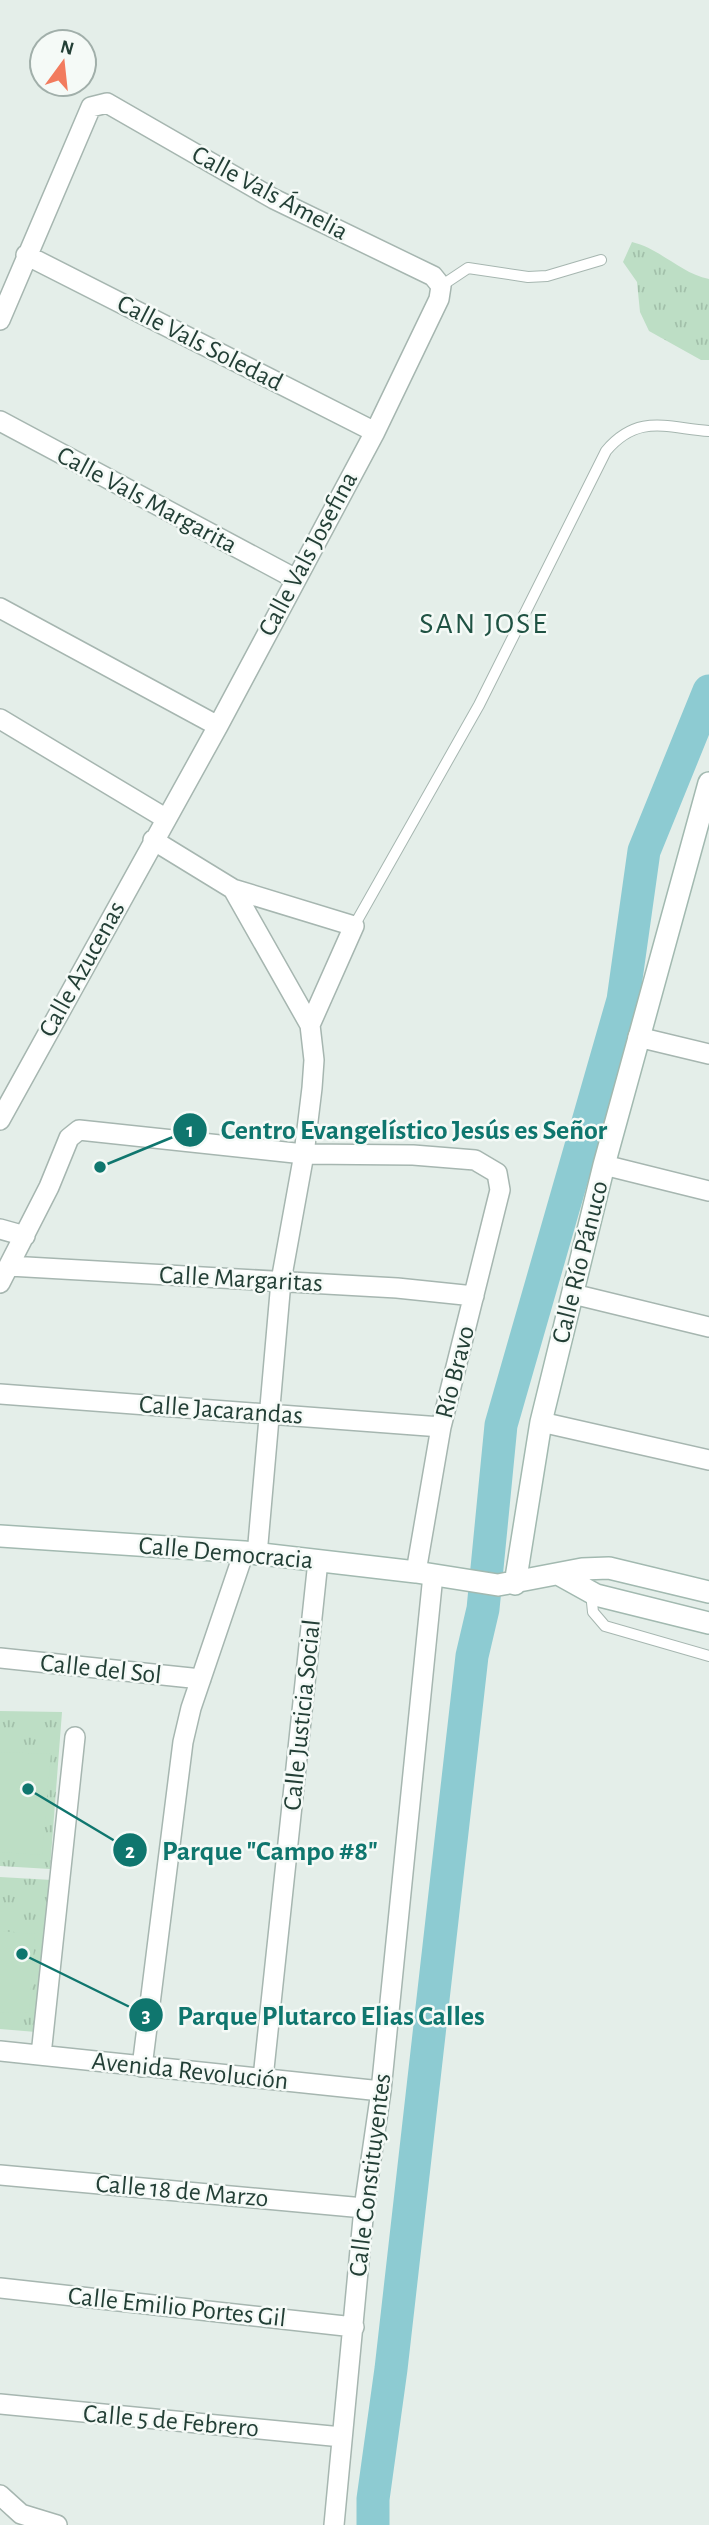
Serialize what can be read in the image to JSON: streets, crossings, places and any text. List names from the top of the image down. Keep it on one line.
{"streets":{"street":["Calle Vals Ámelia","Calle Vals Soledad","Calle Vals Margarita","Calle Vals Josefina","Calle Azucenas","Calle Río Pánuco","Calle Margaritas","Río Bravo","Calle Jacarandas","Calle Democracia","Calle del Sol","Calle Justicia Social","Avenida Revolución","Calle Constituyentes","Calle 18 de Marzo","Calle Emilio Portes Gil","Calle 5 de Febrero"]},"crossings":[["Calle Vals Ámelia","Calle Vals Soledad"],["Calle Vals Ámelia","Calle Vals Josefina"],["Calle Vals Soledad","Calle Vals Josefina"],["Calle Vals Margarita","Calle Vals Josefina"],["Calle Vals Josefina","Calle Azucenas"],["Calle Río Pánuco","Calle Democracia"],["Calle Margaritas","Río Bravo"],["Río Bravo","Calle Jacarandas"],["Río Bravo","Calle Democracia"],["Río Bravo","Calle Constituyentes"],["Calle Democracia","Calle Justicia Social"],["Calle Democracia","Calle Constituyentes"],["Calle Justicia Social","Avenida Revolución"],["Avenida Revolución","Calle Constituyentes"],["Calle Constituyentes","Calle 18 de Marzo"],["Calle Constituyentes","Calle Emilio Portes Gil"],["Calle Constituyentes","Calle 5 de Febrero"]],"districts":["SAN JOSE"],"places":["Centro Evangelístico Jesús es Señor","Parque \"Campo #8\"","Parque Plutarco Elias Calles"],"north":"top"}
